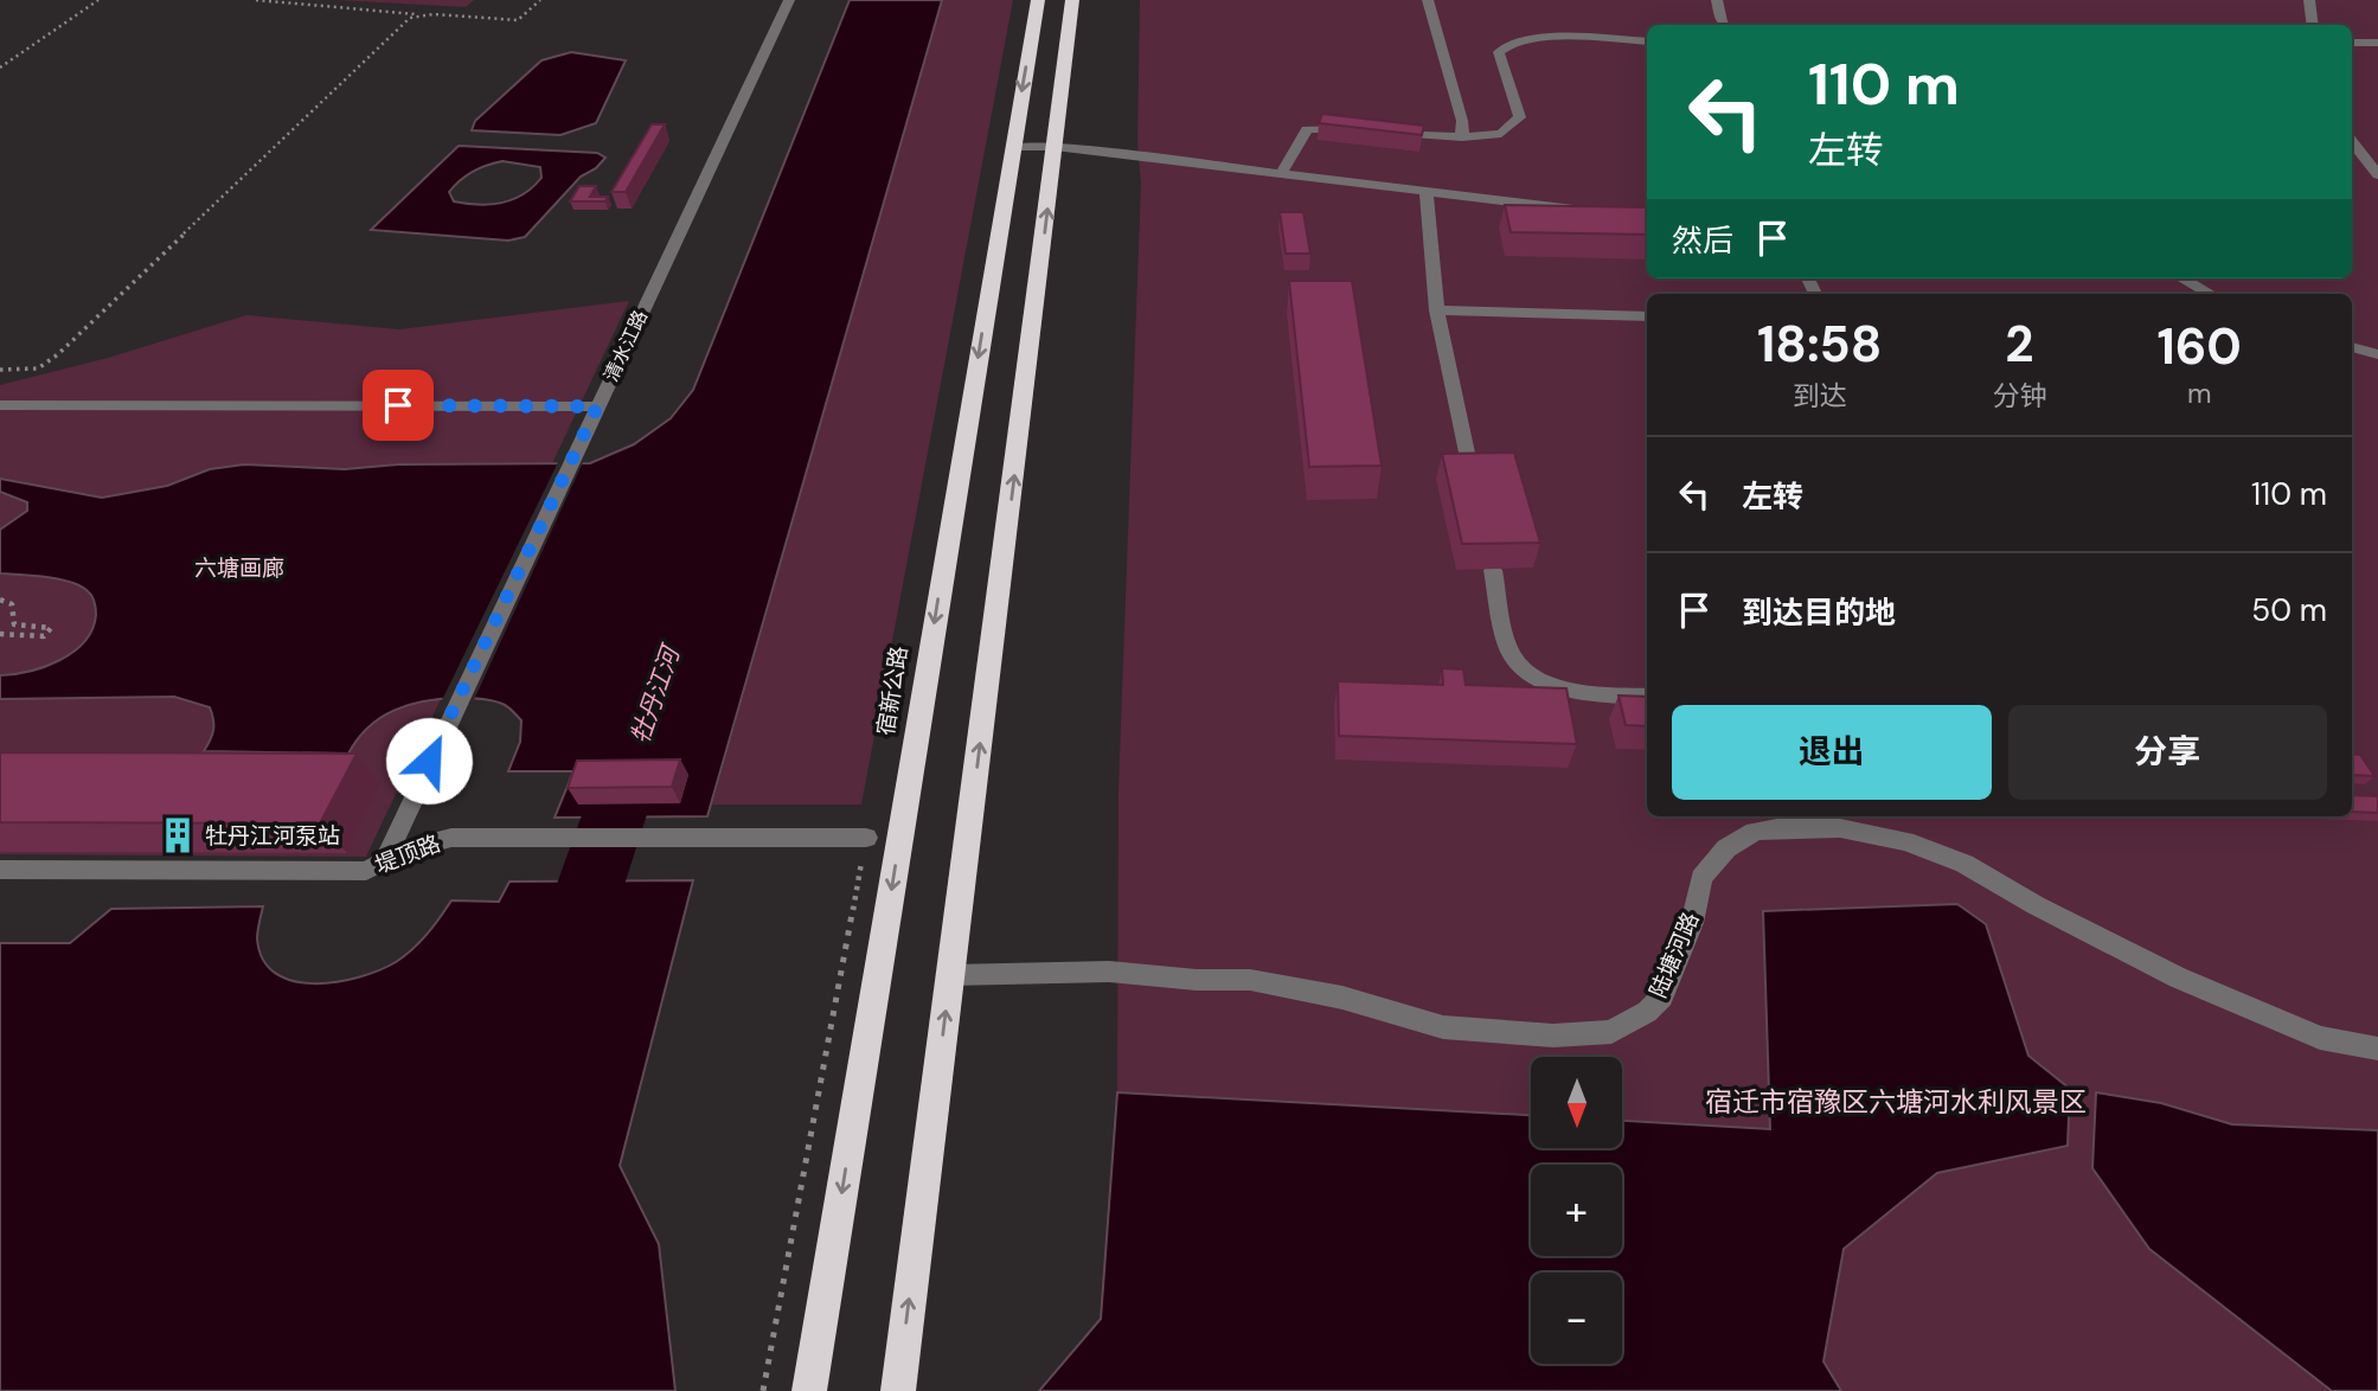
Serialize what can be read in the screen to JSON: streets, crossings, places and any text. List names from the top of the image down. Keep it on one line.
{"streets":{"highway":["宿新公路"],"street":["清水江路","堤顶路","陆塘河路"]},"crossings":[["清水江路","堤顶路"]],"water":["牡丹江河"],"parks":["六塘画廊","宿迁市宿豫区六塘河水利风景区"],"places":{"building":["牡丹江河泵站"]},"north":"bottom","page":{"turn":["110 m","左转"],"then":"然后","eta":["18:58","到达","2","分钟","160","m"],"list":[{"name":"左转","value":"110 m"},{"name":"到达目的地","value":"50 m"}],"buttons":["退出","分享"],"map_buttons":["+","−"]}}
